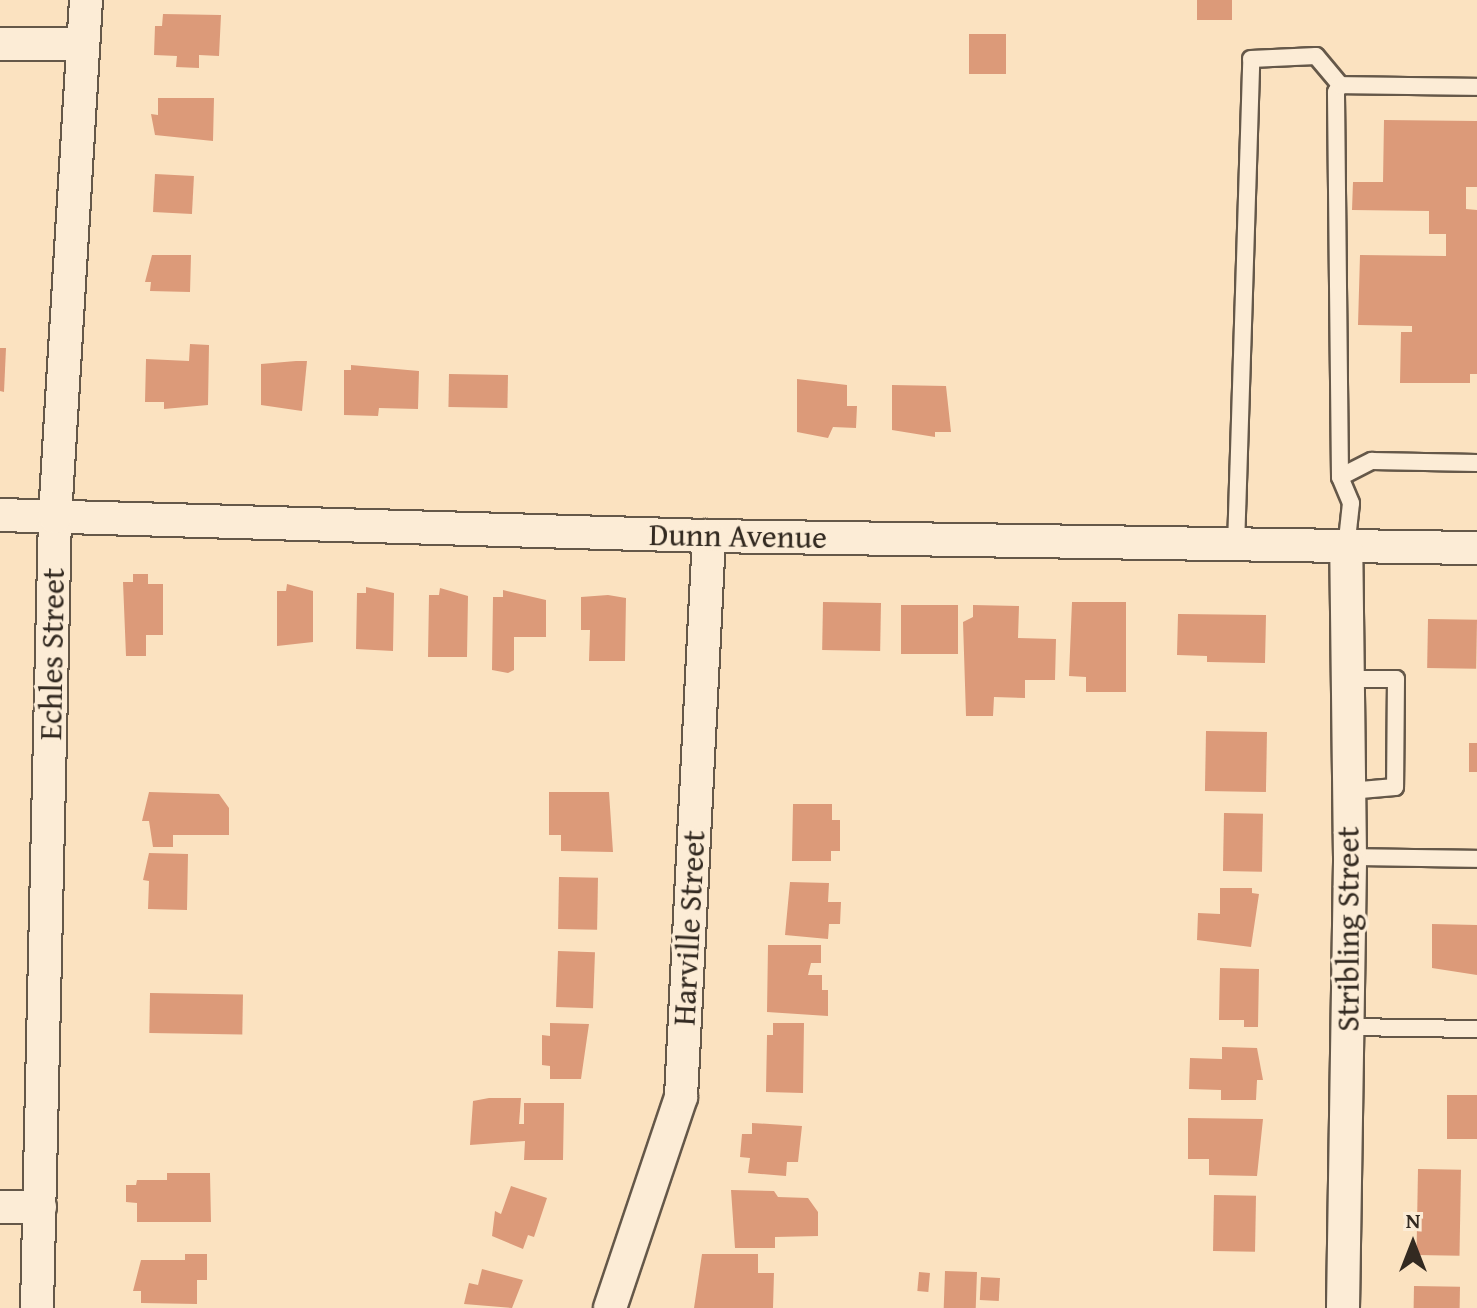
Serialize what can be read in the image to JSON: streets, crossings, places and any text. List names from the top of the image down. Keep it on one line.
{"streets":{"street":["Dunn Avenue","Echles Street","Harville Street","Stribling Street"]},"crossings":[["Dunn Avenue","Echles Street"],["Dunn Avenue","Harville Street"],["Dunn Avenue","Stribling Street"]],"north":"top"}
